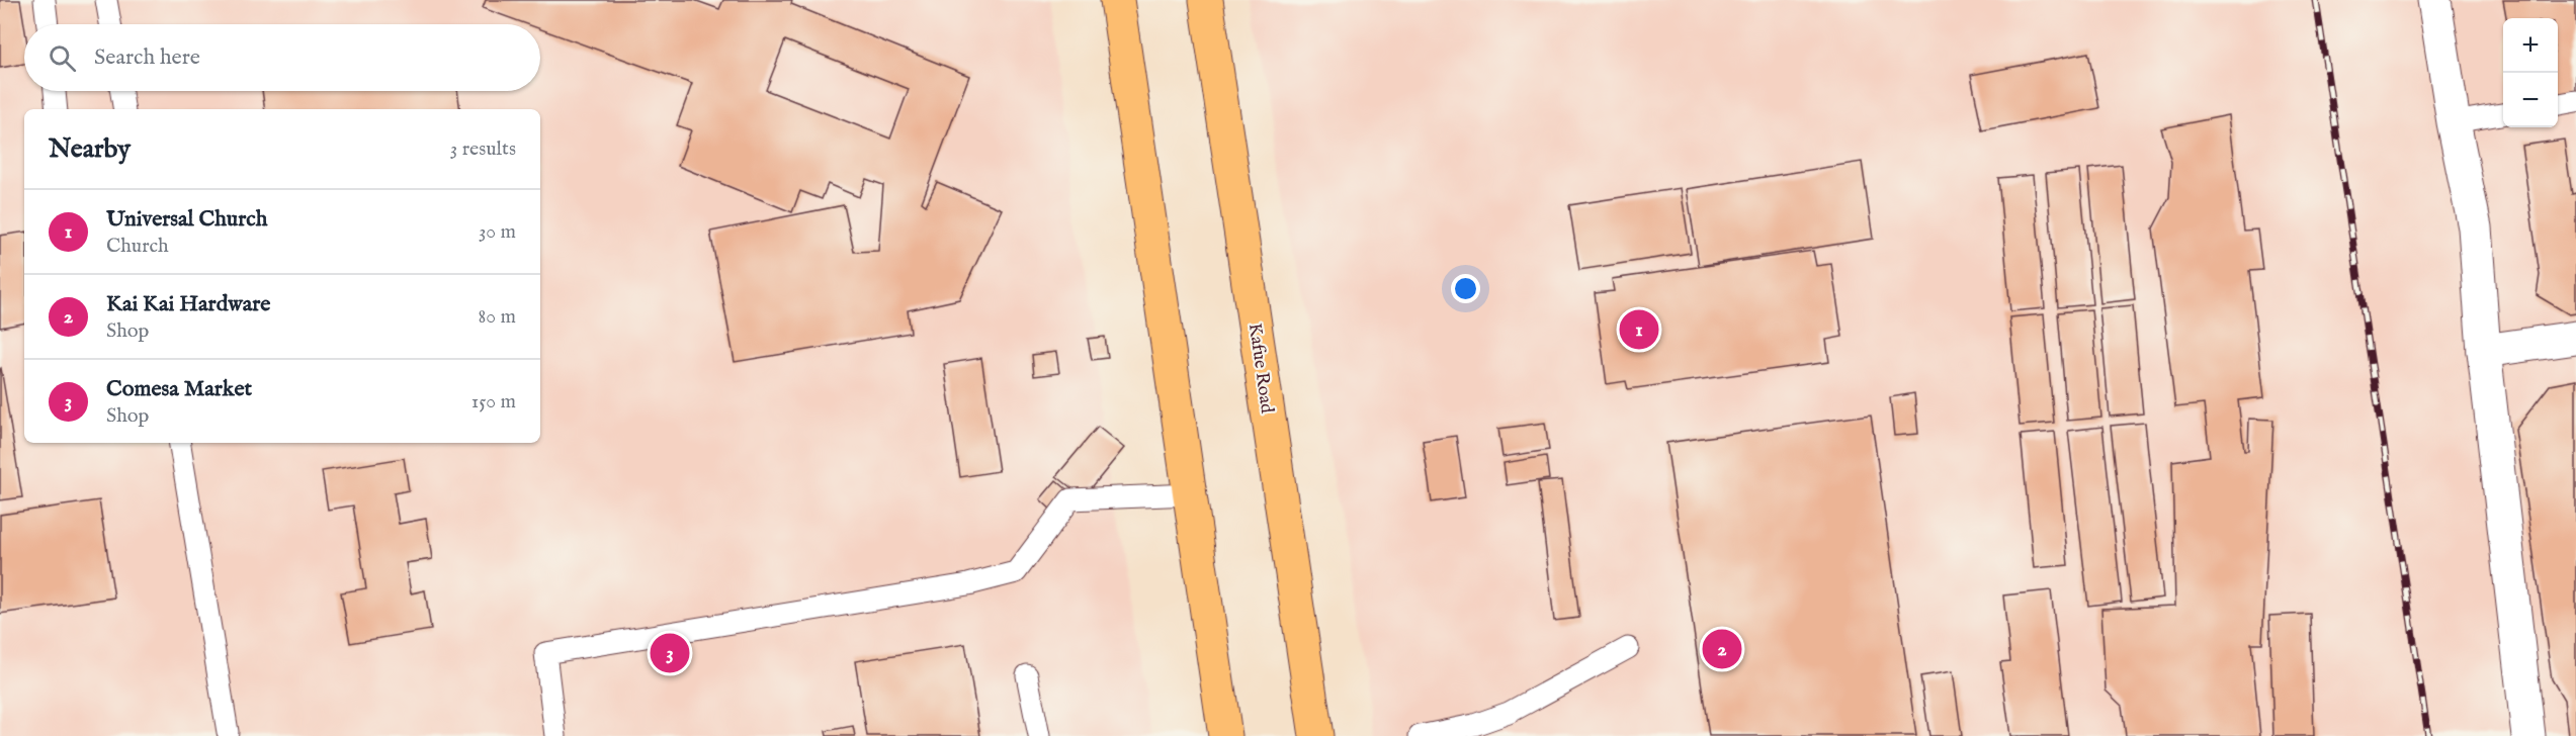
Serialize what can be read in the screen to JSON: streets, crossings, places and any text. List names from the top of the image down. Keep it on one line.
{"streets":{"main road":["Kafue Road"]},"page":{"map_buttons":["+","−"],"search":"Search here","heading":["Nearby","3 results"],"list":[{"mark":"1","name":"Universal Church","note":"Church","value":"30 m"},{"mark":"2","name":"Kai Kai Hardware","note":"Shop","value":"80 m"},{"mark":"3","name":"Comesa Market","note":"Shop","value":"150 m"}],"pins":["1","2","3"]}}
